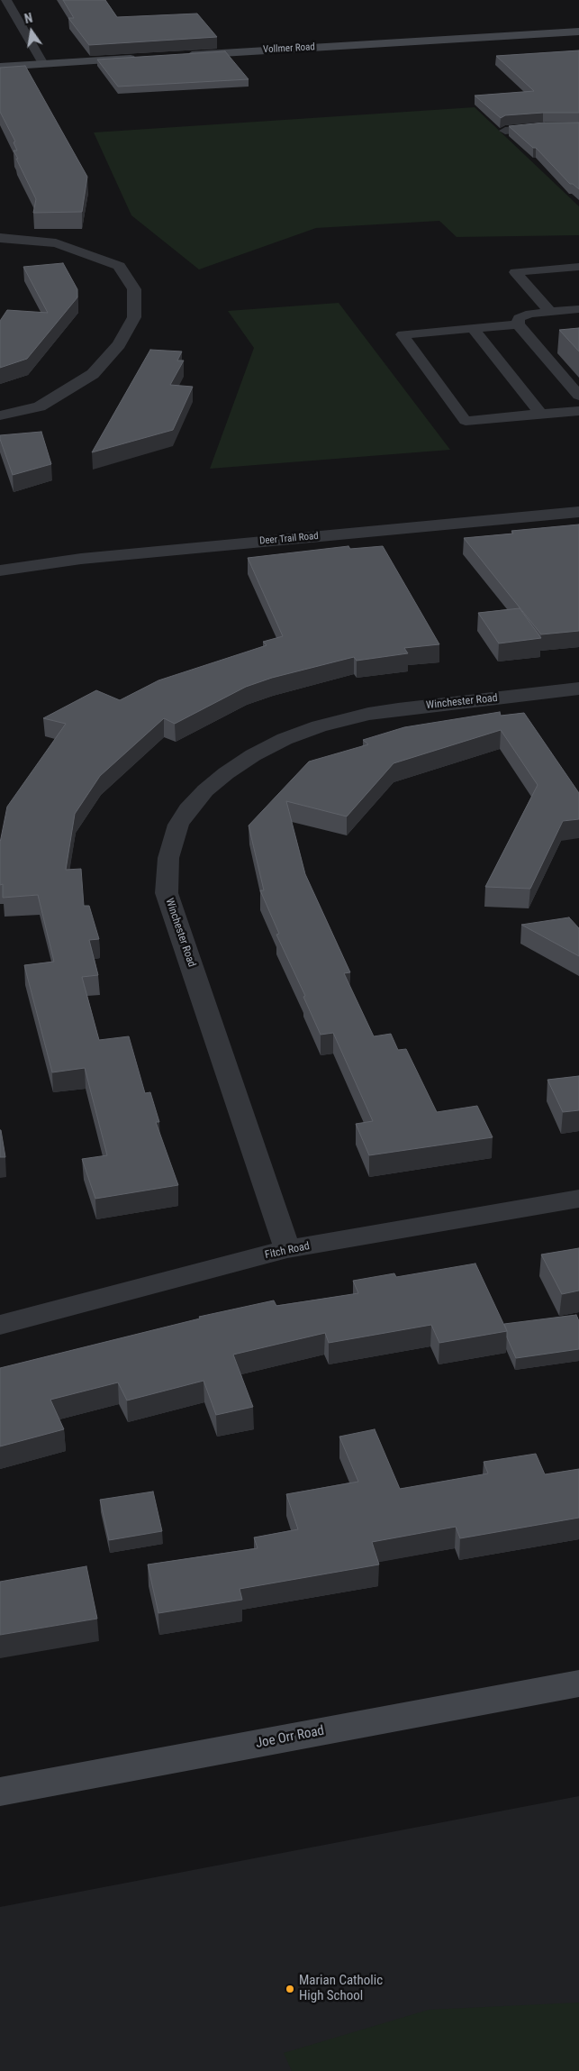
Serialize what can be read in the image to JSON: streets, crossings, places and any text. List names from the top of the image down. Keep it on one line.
{"streets":{"main road":["Vollmer Road","Joe Orr Road"],"street":["Deer Trail Road","Winchester Road","Fitch Road"]},"crossings":[["Winchester Road","Fitch Road"]],"places":["Marian Catholic High School"],"north":"top"}
